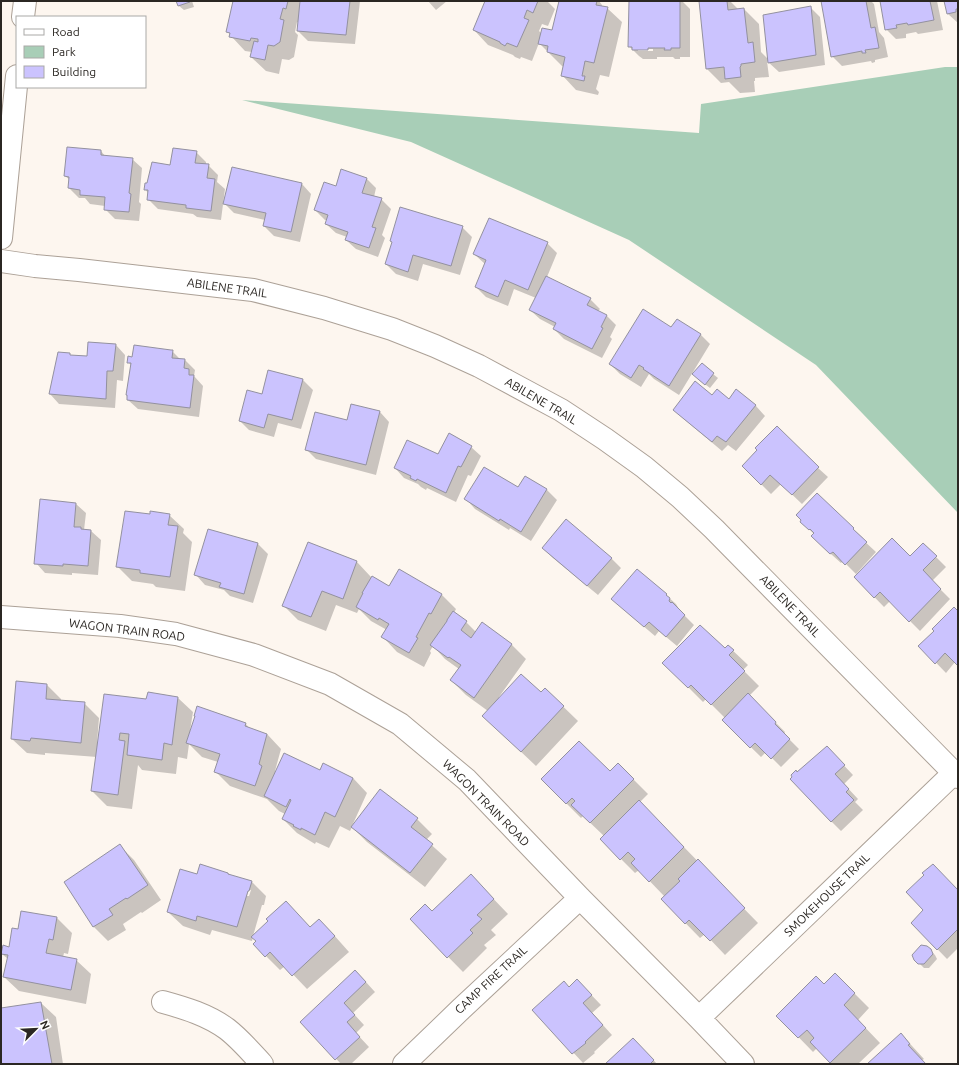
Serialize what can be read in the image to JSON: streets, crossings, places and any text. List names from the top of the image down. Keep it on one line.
{"streets":{"street":["ABILENE TRAIL","WAGON TRAIN ROAD","SMOKEHOUSE TRAIL","CAMP FIRE TRAIL"]},"crossings":[["ABILENE TRAIL","SMOKEHOUSE TRAIL"],["WAGON TRAIN ROAD","SMOKEHOUSE TRAIL"],["WAGON TRAIN ROAD","CAMP FIRE TRAIL"]],"legend":["Road","Park","Building"],"north":"top right"}
